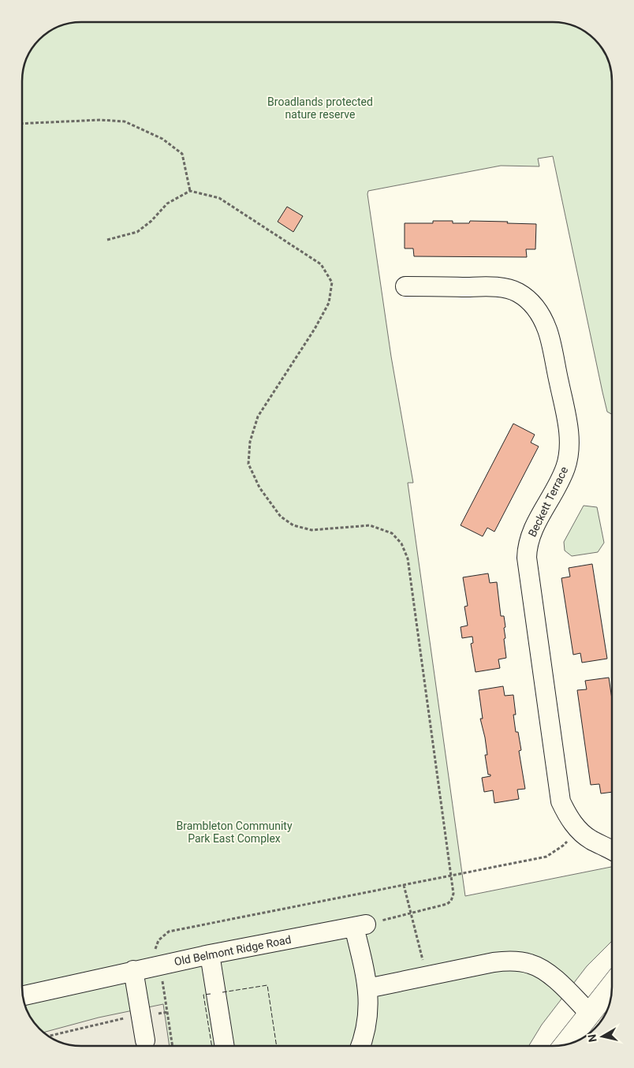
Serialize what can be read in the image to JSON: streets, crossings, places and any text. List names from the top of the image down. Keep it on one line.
{"streets":{"street":["Beckett Terrace","Old Belmont Ridge Road"]},"parks":["Broadlands protected nature reserve","Brambleton Community Park East Complex"],"north":"left"}
